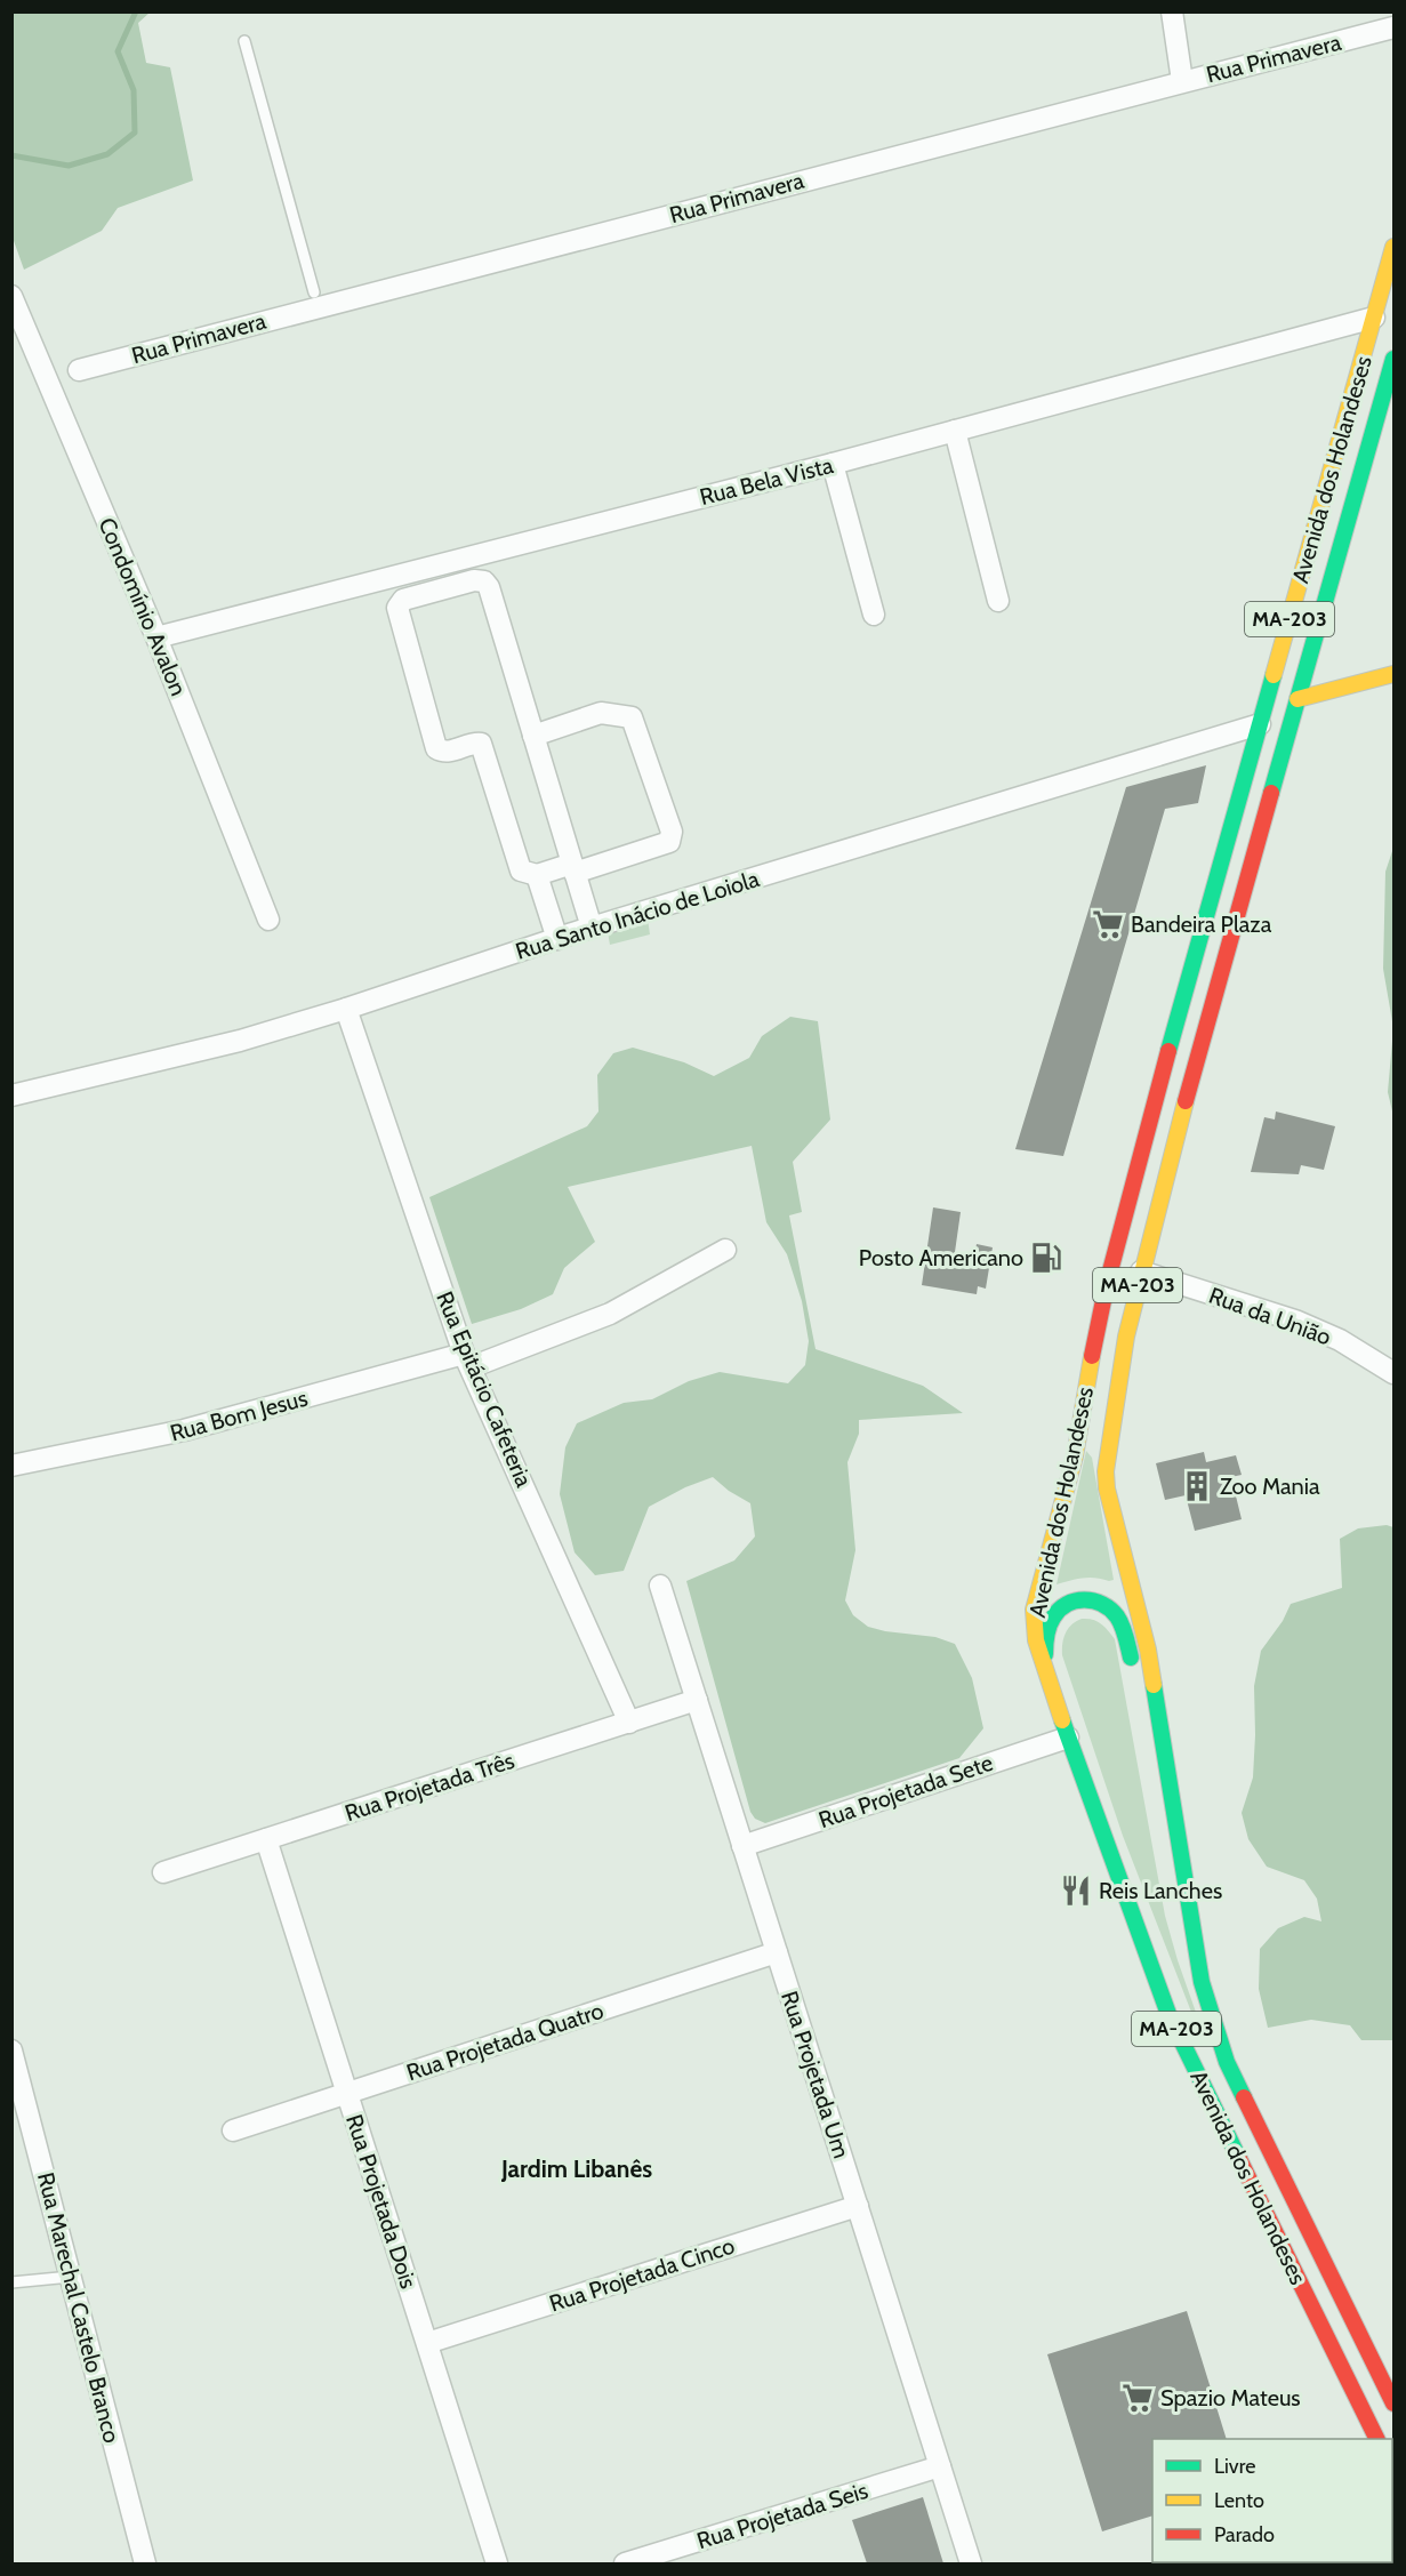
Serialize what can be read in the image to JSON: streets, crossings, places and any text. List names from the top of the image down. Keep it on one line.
{"streets":{"main road":["Avenida dos Holandeses","MA-203"],"street":["Rua Primavera","Rua Bela Vista","Condomínio Avalon","Rua Santo Inácio de Loiola","Rua da União","Rua Epitácio Cafeteria","Rua Bom Jesus","Rua Projetada Três","Rua Projetada Sete","Rua Projetada Quatro","Rua Projetada Um","Rua Projetada Dois","Rua Projetada Cinco","Rua Marechal Castelo Branco","Rua Projetada Seis"]},"crossings":[["Avenida dos Holandeses","Rua Bela Vista"],["Avenida dos Holandeses","Rua Santo Inácio de Loiola"],["Avenida dos Holandeses","Rua da União"],["Avenida dos Holandeses","Rua Projetada Sete"],["Rua Bela Vista","Condomínio Avalon"],["Rua Santo Inácio de Loiola","Rua Epitácio Cafeteria"],["Rua Epitácio Cafeteria","Rua Bom Jesus"],["Rua Epitácio Cafeteria","Rua Projetada Três"],["Rua Projetada Três","Rua Projetada Um"],["Rua Projetada Três","Rua Projetada Dois"],["Rua Projetada Sete","Rua Projetada Um"],["Rua Projetada Quatro","Rua Projetada Um"],["Rua Projetada Quatro","Rua Projetada Dois"],["Rua Projetada Um","Rua Projetada Cinco"],["Rua Projetada Um","Rua Projetada Seis"],["Rua Projetada Dois","Rua Projetada Cinco"]],"districts":["Jardim Libanês"],"places":{"supermarket":["Bandeira Plaza","Spazio Mateus"],"fuel station":["Posto Americano"],"building":["Zoo Mania"],"restaurant":["Reis Lanches"]},"legend":["Livre","Lento","Parado"]}
